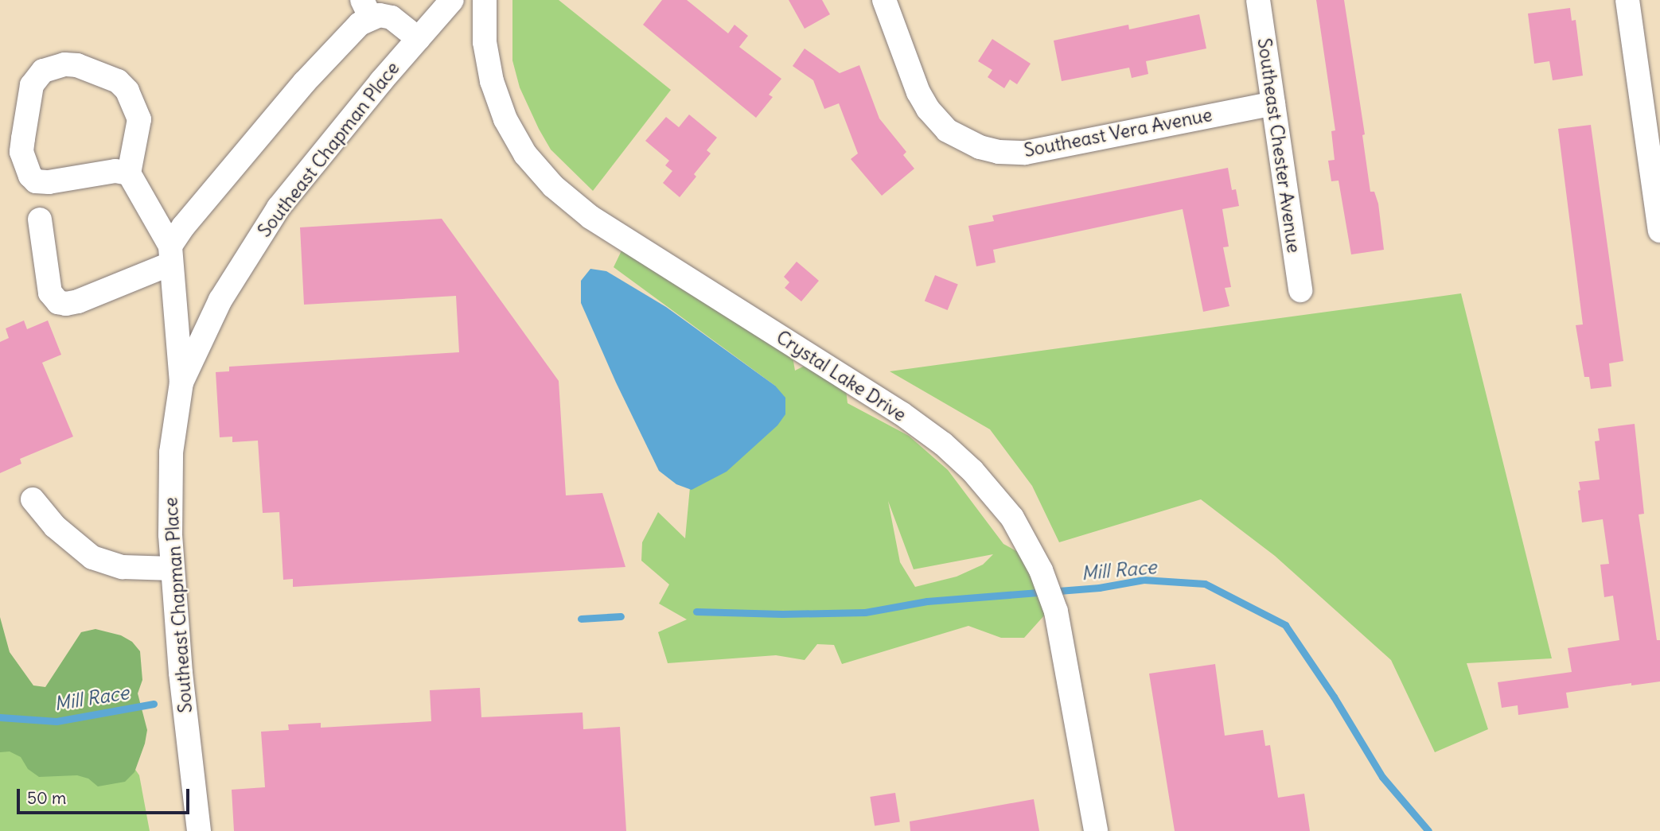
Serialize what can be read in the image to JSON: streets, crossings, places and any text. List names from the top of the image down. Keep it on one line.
{"streets":{"street":["Southeast Vera Avenue","Southeast Chester Avenue","Southeast Chapman Place","Crystal Lake Drive"]},"crossings":[["Southeast Vera Avenue","Southeast Chester Avenue"]],"water":["Mill Race"],"scale_bar":"50 m"}
